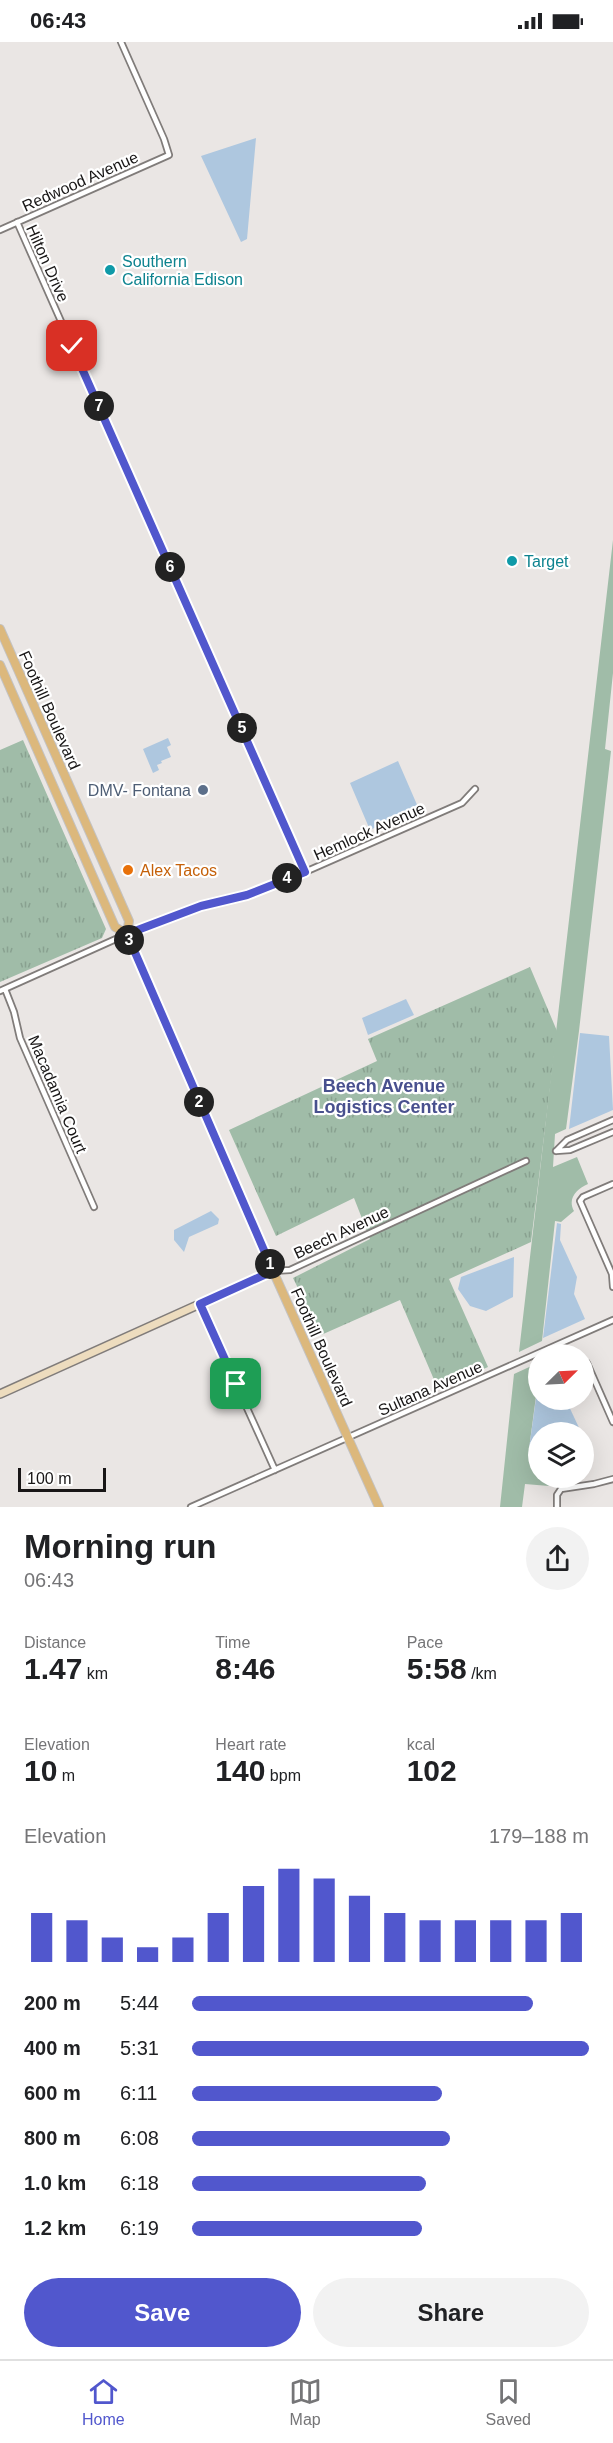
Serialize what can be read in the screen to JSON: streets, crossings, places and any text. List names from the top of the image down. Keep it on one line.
{"streets":{"main road":["Foothill Boulevard","Beech Avenue"],"street":["Redwood Avenue","Hilton Drive","Hemlock Avenue","Macadamia Court","Sultana Avenue"]},"crossings":[["Redwood Avenue","Hilton Drive"],["Hilton Drive","Hemlock Avenue"],["Foothill Boulevard","Hemlock Avenue"],["Foothill Boulevard","Beech Avenue"],["Foothill Boulevard","Sultana Avenue"],["Hemlock Avenue","Macadamia Court"]],"districts":["Beech Avenue Logistics Center"],"places":["Southern California Edison","Target","DMV- Fontana","Alex Tacos"],"scale_bar":"100 m","north":"top right","page":{"status":"06:43","pins":["7","6","5","4","3","2","1"],"scale":"100 m","heading":["Morning run","06:43"],"stats":[["Distance","1.47 km"],["Time","8:46"],["Pace","5:58 /km"],["Elevation","10 m"],["Heart rate","140 bpm"],["kcal","102"]],"chart":["Elevation","179–188 m"],"list":[{"name":"200 m","note":"5:44"},{"name":"400 m","note":"5:31"},{"name":"600 m","note":"6:11"},{"name":"800 m","note":"6:08"},{"name":"1.0 km","note":"6:18"},{"name":"1.2 km","note":"6:19"}],"buttons":["Save","Share"],"tabs":["Home","Map","Saved"]}}
